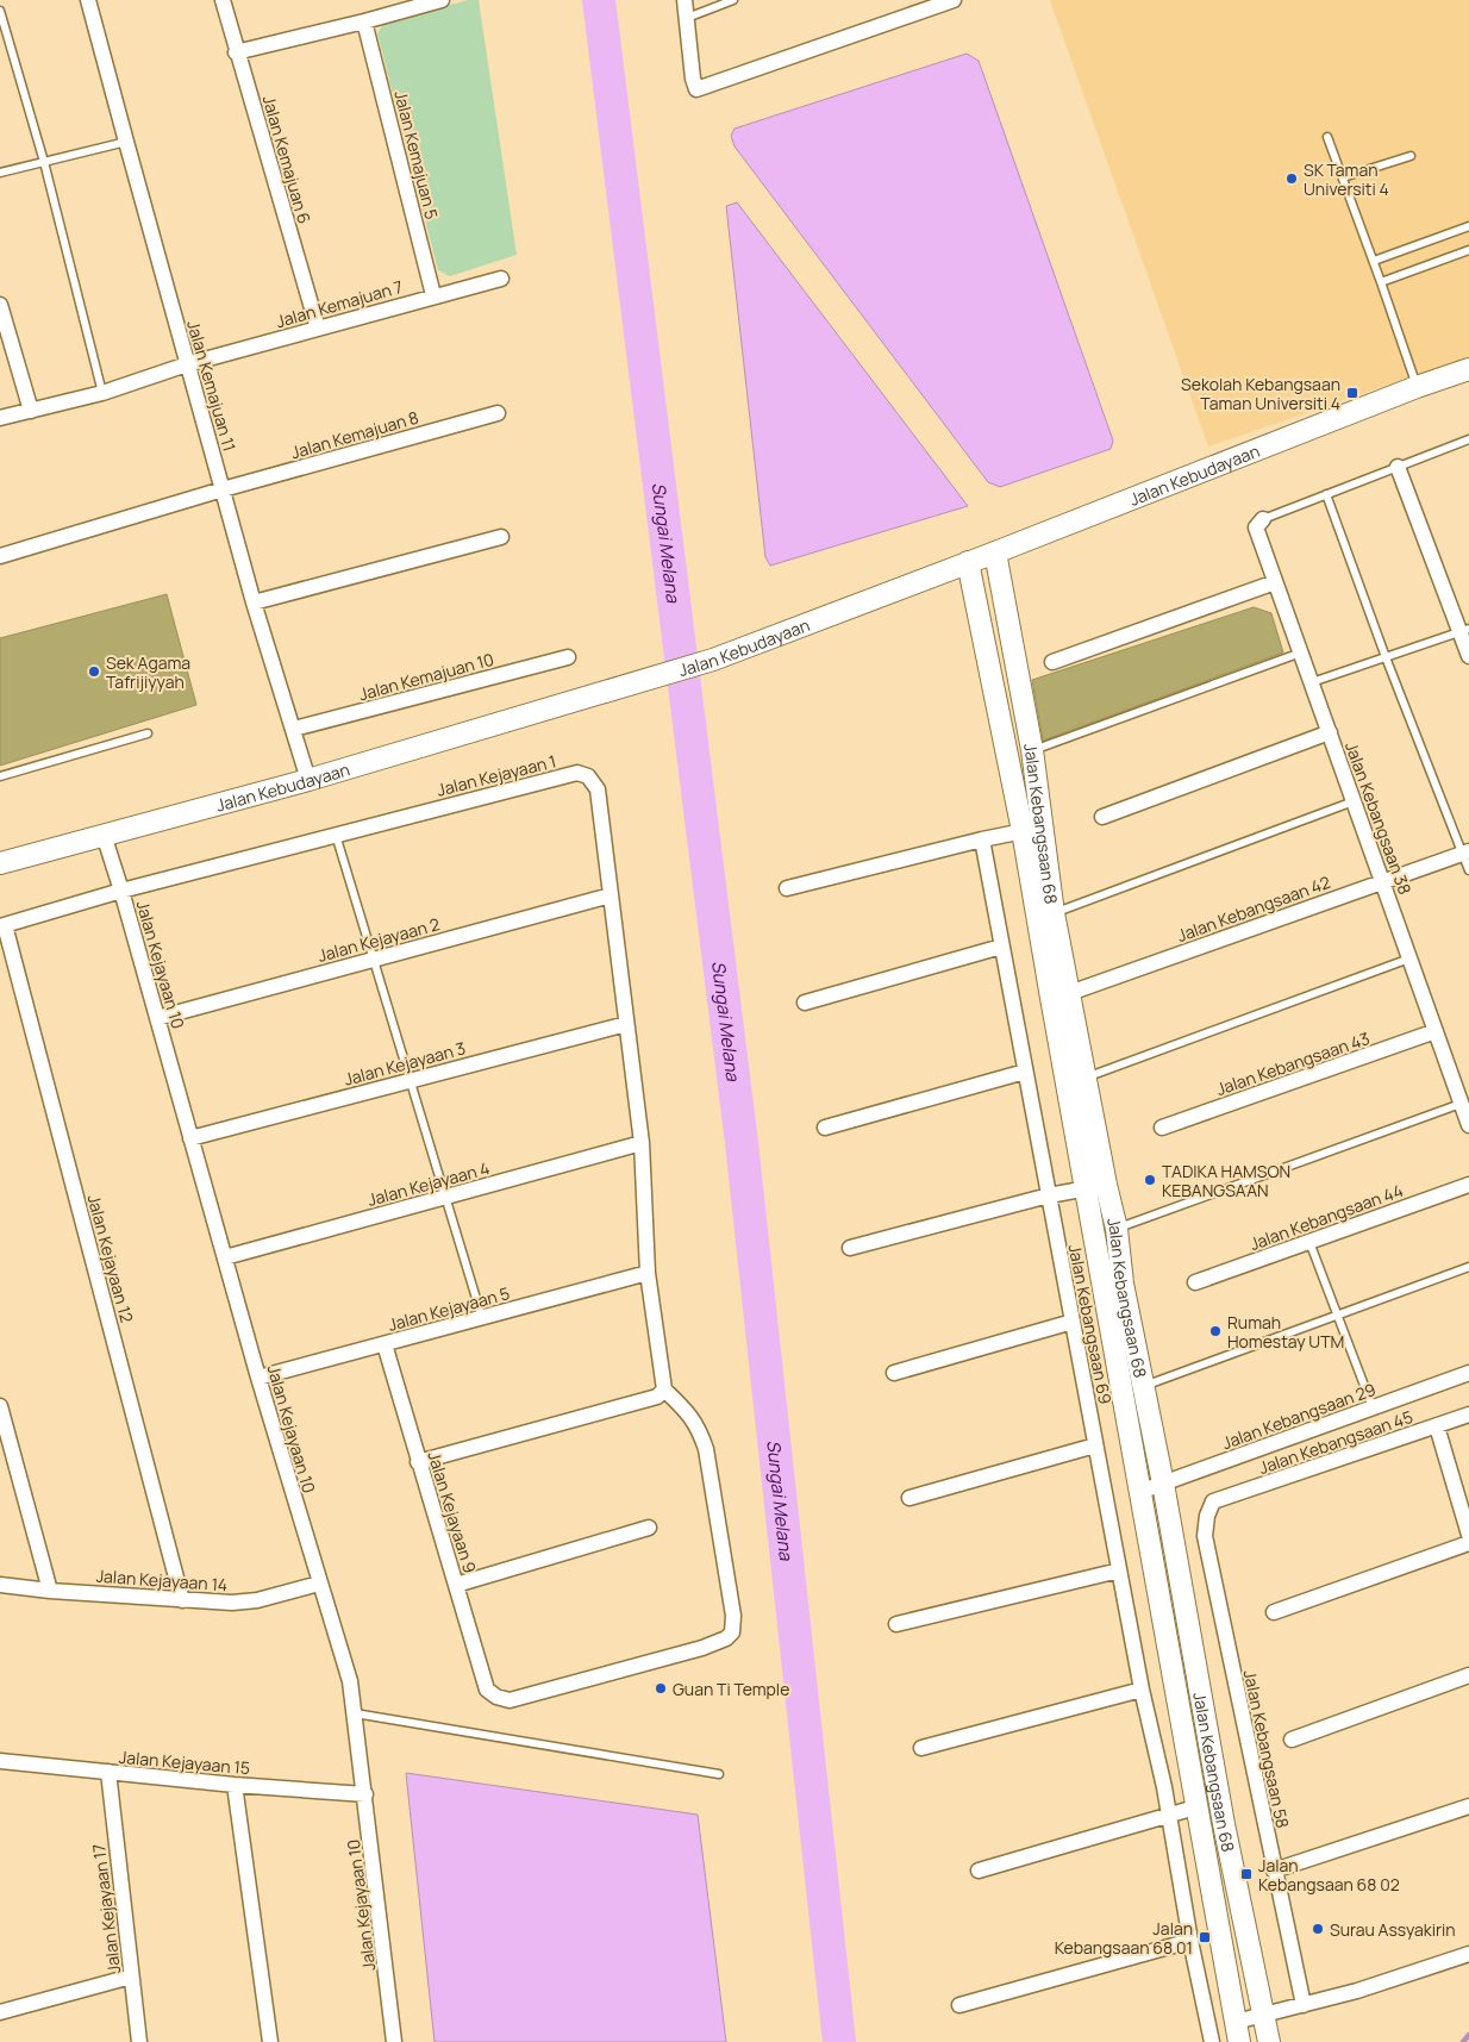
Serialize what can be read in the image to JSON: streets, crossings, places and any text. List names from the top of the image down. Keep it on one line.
{"streets":{"street":["Jalan Kemajuan 5","Jalan Kemajuan 6","Jalan Kemajuan 7","Jalan Kemajuan 11","Jalan Kemajuan 8","Jalan Kebudayaan","Jalan Kemajuan 10","Jalan Kejayaan 1","Jalan Kebangsaan 38","Jalan Kebangsaan 68","Jalan Kebangsaan 42","Jalan Kejayaan 2","Jalan Kejayaan 10","Jalan Kejayaan 3","Jalan Kebangsaan 43","Jalan Kejayaan 4","Jalan Kebangsaan 44","Jalan Kejayaan 12","Jalan Kejayaan 5","Jalan Kebangsaan 69","Jalan Kebangsaan 29","Jalan Kebangsaan 45","Jalan Kejayaan 9","Jalan Kejayaan 14","Jalan Kebangsaan 58","Jalan Kejayaan 15","Jalan Kejayaan 17"]},"crossings":[["Jalan Kemajuan 5","Jalan Kemajuan 7"],["Jalan Kemajuan 6","Jalan Kemajuan 7"],["Jalan Kemajuan 7","Jalan Kemajuan 11"],["Jalan Kemajuan 11","Jalan Kemajuan 8"],["Jalan Kemajuan 11","Jalan Kebudayaan"],["Jalan Kemajuan 11","Jalan Kemajuan 10"],["Jalan Kebudayaan","Jalan Kebangsaan 68"],["Jalan Kebudayaan","Jalan Kejayaan 10"],["Jalan Kejayaan 1","Jalan Kejayaan 2"],["Jalan Kejayaan 1","Jalan Kejayaan 10"],["Jalan Kejayaan 1","Jalan Kejayaan 3"],["Jalan Kejayaan 1","Jalan Kejayaan 4"],["Jalan Kejayaan 1","Jalan Kejayaan 12"],["Jalan Kejayaan 1","Jalan Kejayaan 5"],["Jalan Kebangsaan 38","Jalan Kebangsaan 42"],["Jalan Kebangsaan 38","Jalan Kebangsaan 43"],["Jalan Kebangsaan 68","Jalan Kebangsaan 42"],["Jalan Kebangsaan 68","Jalan Kebangsaan 29"],["Jalan Kejayaan 2","Jalan Kejayaan 10"],["Jalan Kejayaan 10","Jalan Kejayaan 3"],["Jalan Kejayaan 10","Jalan Kejayaan 4"],["Jalan Kejayaan 10","Jalan Kejayaan 5"],["Jalan Kejayaan 10","Jalan Kejayaan 14"],["Jalan Kejayaan 10","Jalan Kejayaan 15"],["Jalan Kejayaan 12","Jalan Kejayaan 14"],["Jalan Kejayaan 5","Jalan Kejayaan 9"],["Jalan Kebangsaan 45","Jalan Kebangsaan 58"],["Jalan Kejayaan 15","Jalan Kejayaan 17"]],"water":["Sungai Melana"],"places":{"other":["SK Taman Universiti 4","Sek Agama Tafrijiyyah","TADIKA HAMSON KEBANGSAAN","Rumah Homestay UTM","Guan Ti Temple","Surau Assyakirin"],"transit":["Sekolah Kebangsaan Taman Universiti 4","Jalan Kebangsaan 68 02","Jalan Kebangsaan 68 01"]}}
